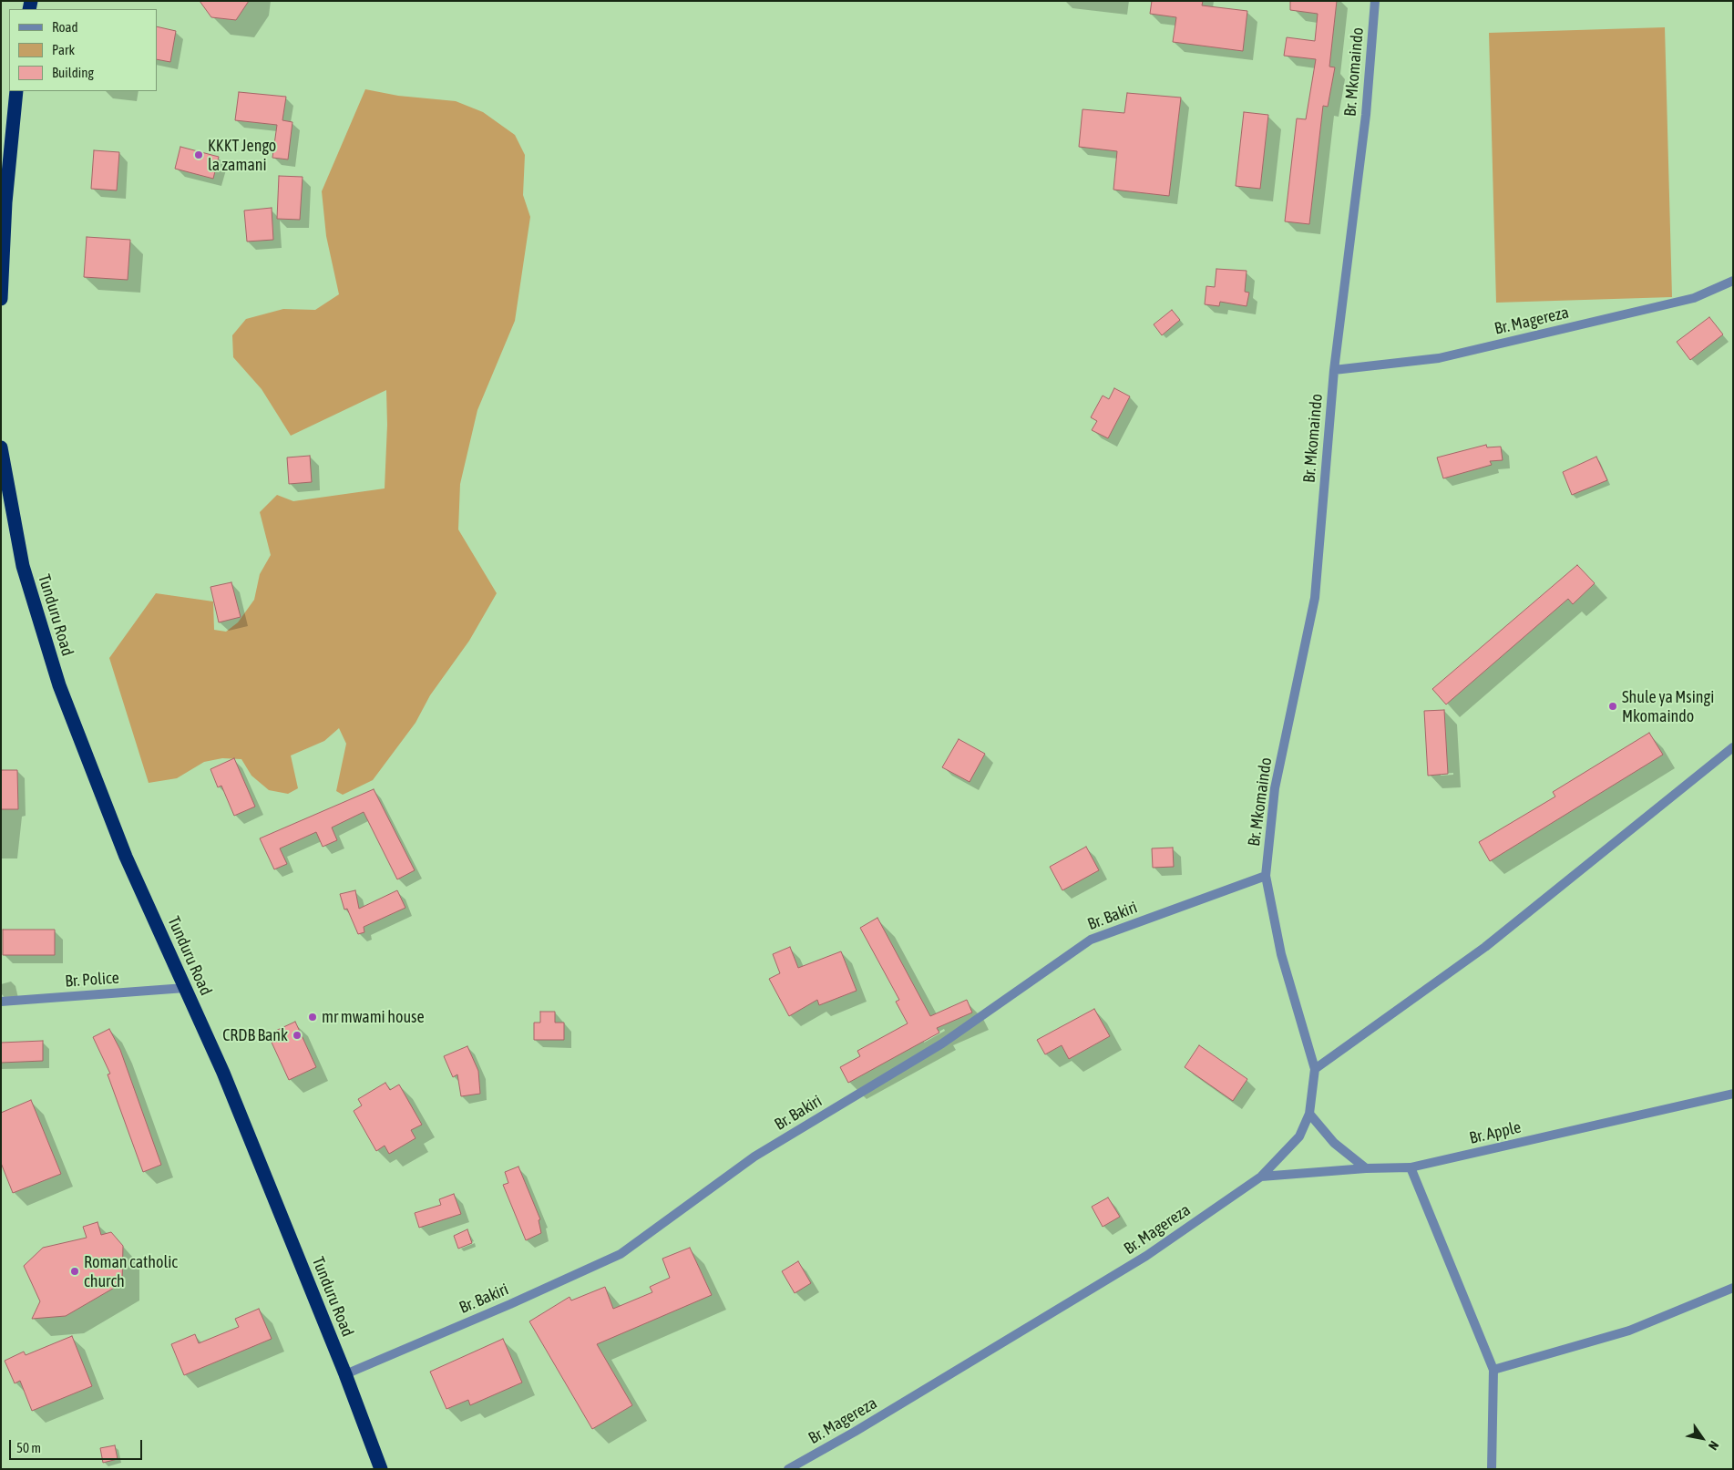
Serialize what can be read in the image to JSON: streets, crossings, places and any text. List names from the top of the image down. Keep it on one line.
{"streets":{"highway":["Tunduru Road"],"street":["Br. Mkomaindo","Br. Magereza","Br. Bakiri","Br. Police","Br. Apple"]},"crossings":[["Br. Mkomaindo","Br. Magereza"],["Br. Mkomaindo","Br. Bakiri"],["Br. Magereza","Br. Bakiri"],["Br. Magereza","Br. Apple"],["Tunduru Road","Br. Bakiri"],["Tunduru Road","Br. Police"]],"places":["KKKT Jengo la zamani","Shule ya Msingi Mkomaindo","mr mwami house","CRDB Bank","Roman catholic church"],"legend":["Road","Park","Building"],"scale_bar":"50 m","north":"bottom right"}
